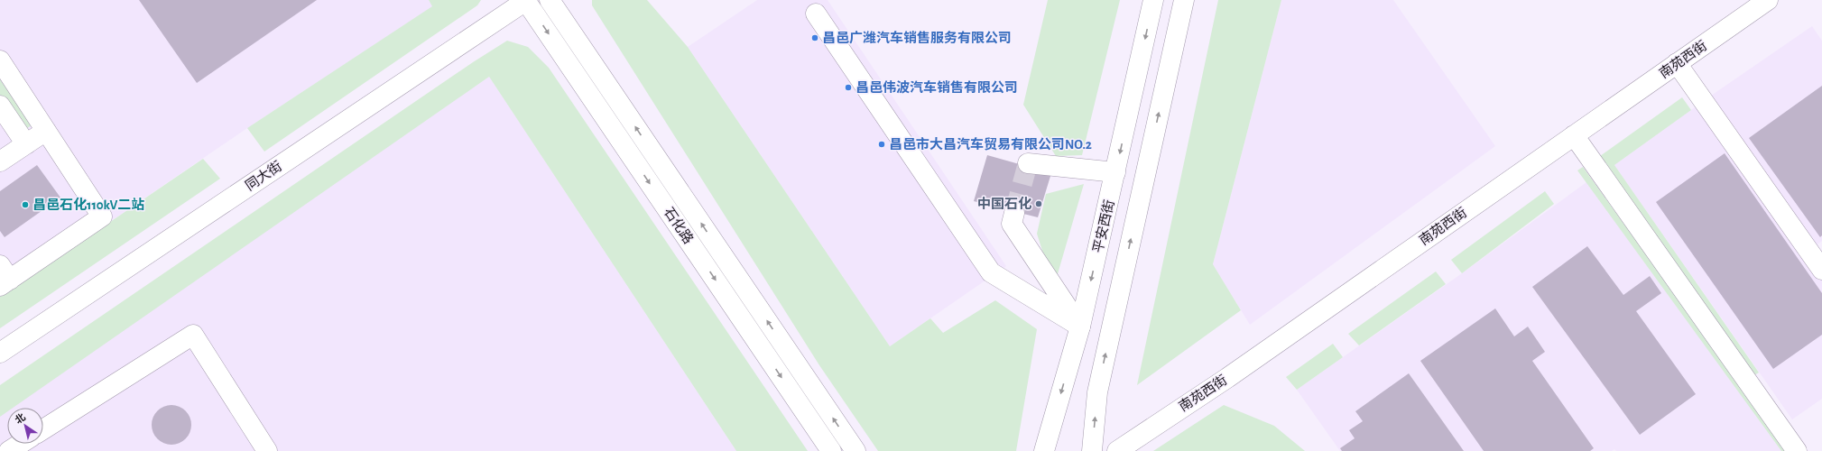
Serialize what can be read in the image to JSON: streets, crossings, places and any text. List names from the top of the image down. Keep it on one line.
{"streets":{"main road":["南苑西街","同大街","石化路","平安西街"]},"crossings":[["同大街","石化路"]],"places":["昌邑广潍汽车销售服务有限公司","昌邑伟波汽车销售有限公司","昌邑市大昌汽车贸易有限公司NO.2","中国石化","昌邑石化110kV二站"],"north":"top left"}
